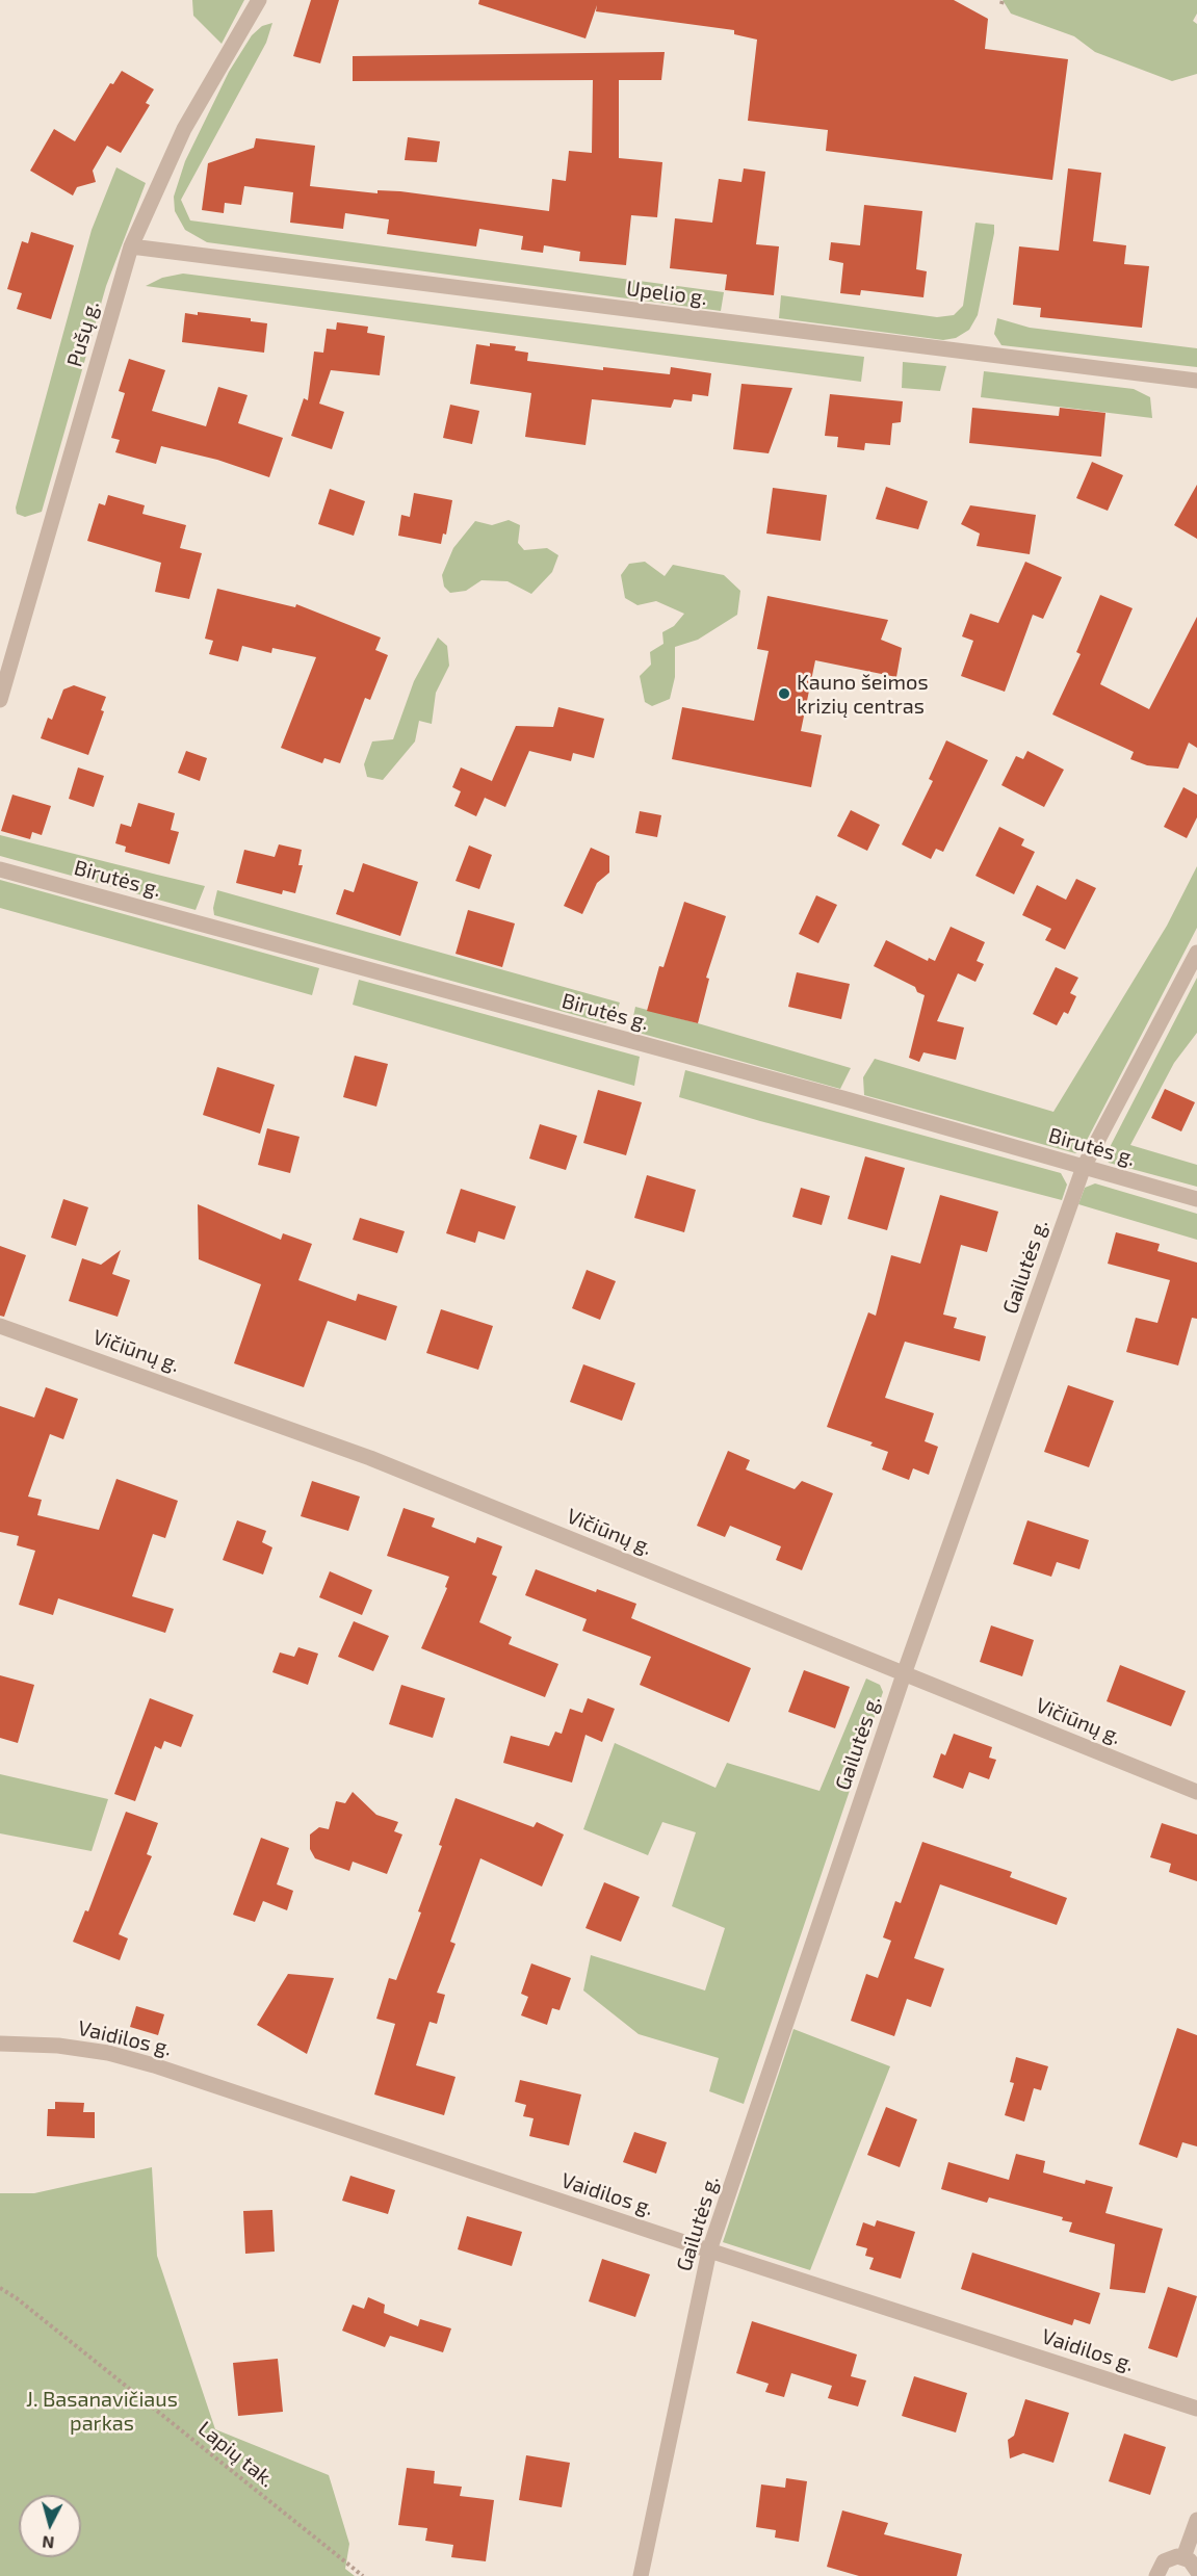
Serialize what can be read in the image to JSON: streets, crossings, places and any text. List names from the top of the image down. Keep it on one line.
{"streets":{"street":["Upelio g.","Pušų g.","Birutės g.","Gailutės g.","Vičiūnų g.","Vaidilos g."],"path":["Lapių tak."]},"crossings":[["Upelio g.","Pušų g."],["Birutės g.","Gailutės g."],["Gailutės g.","Vičiūnų g."],["Gailutės g.","Vaidilos g."]],"parks":["J. Basanavičiaus parkas"],"places":["Kauno šeimos krizių centras"],"north":"bottom"}
